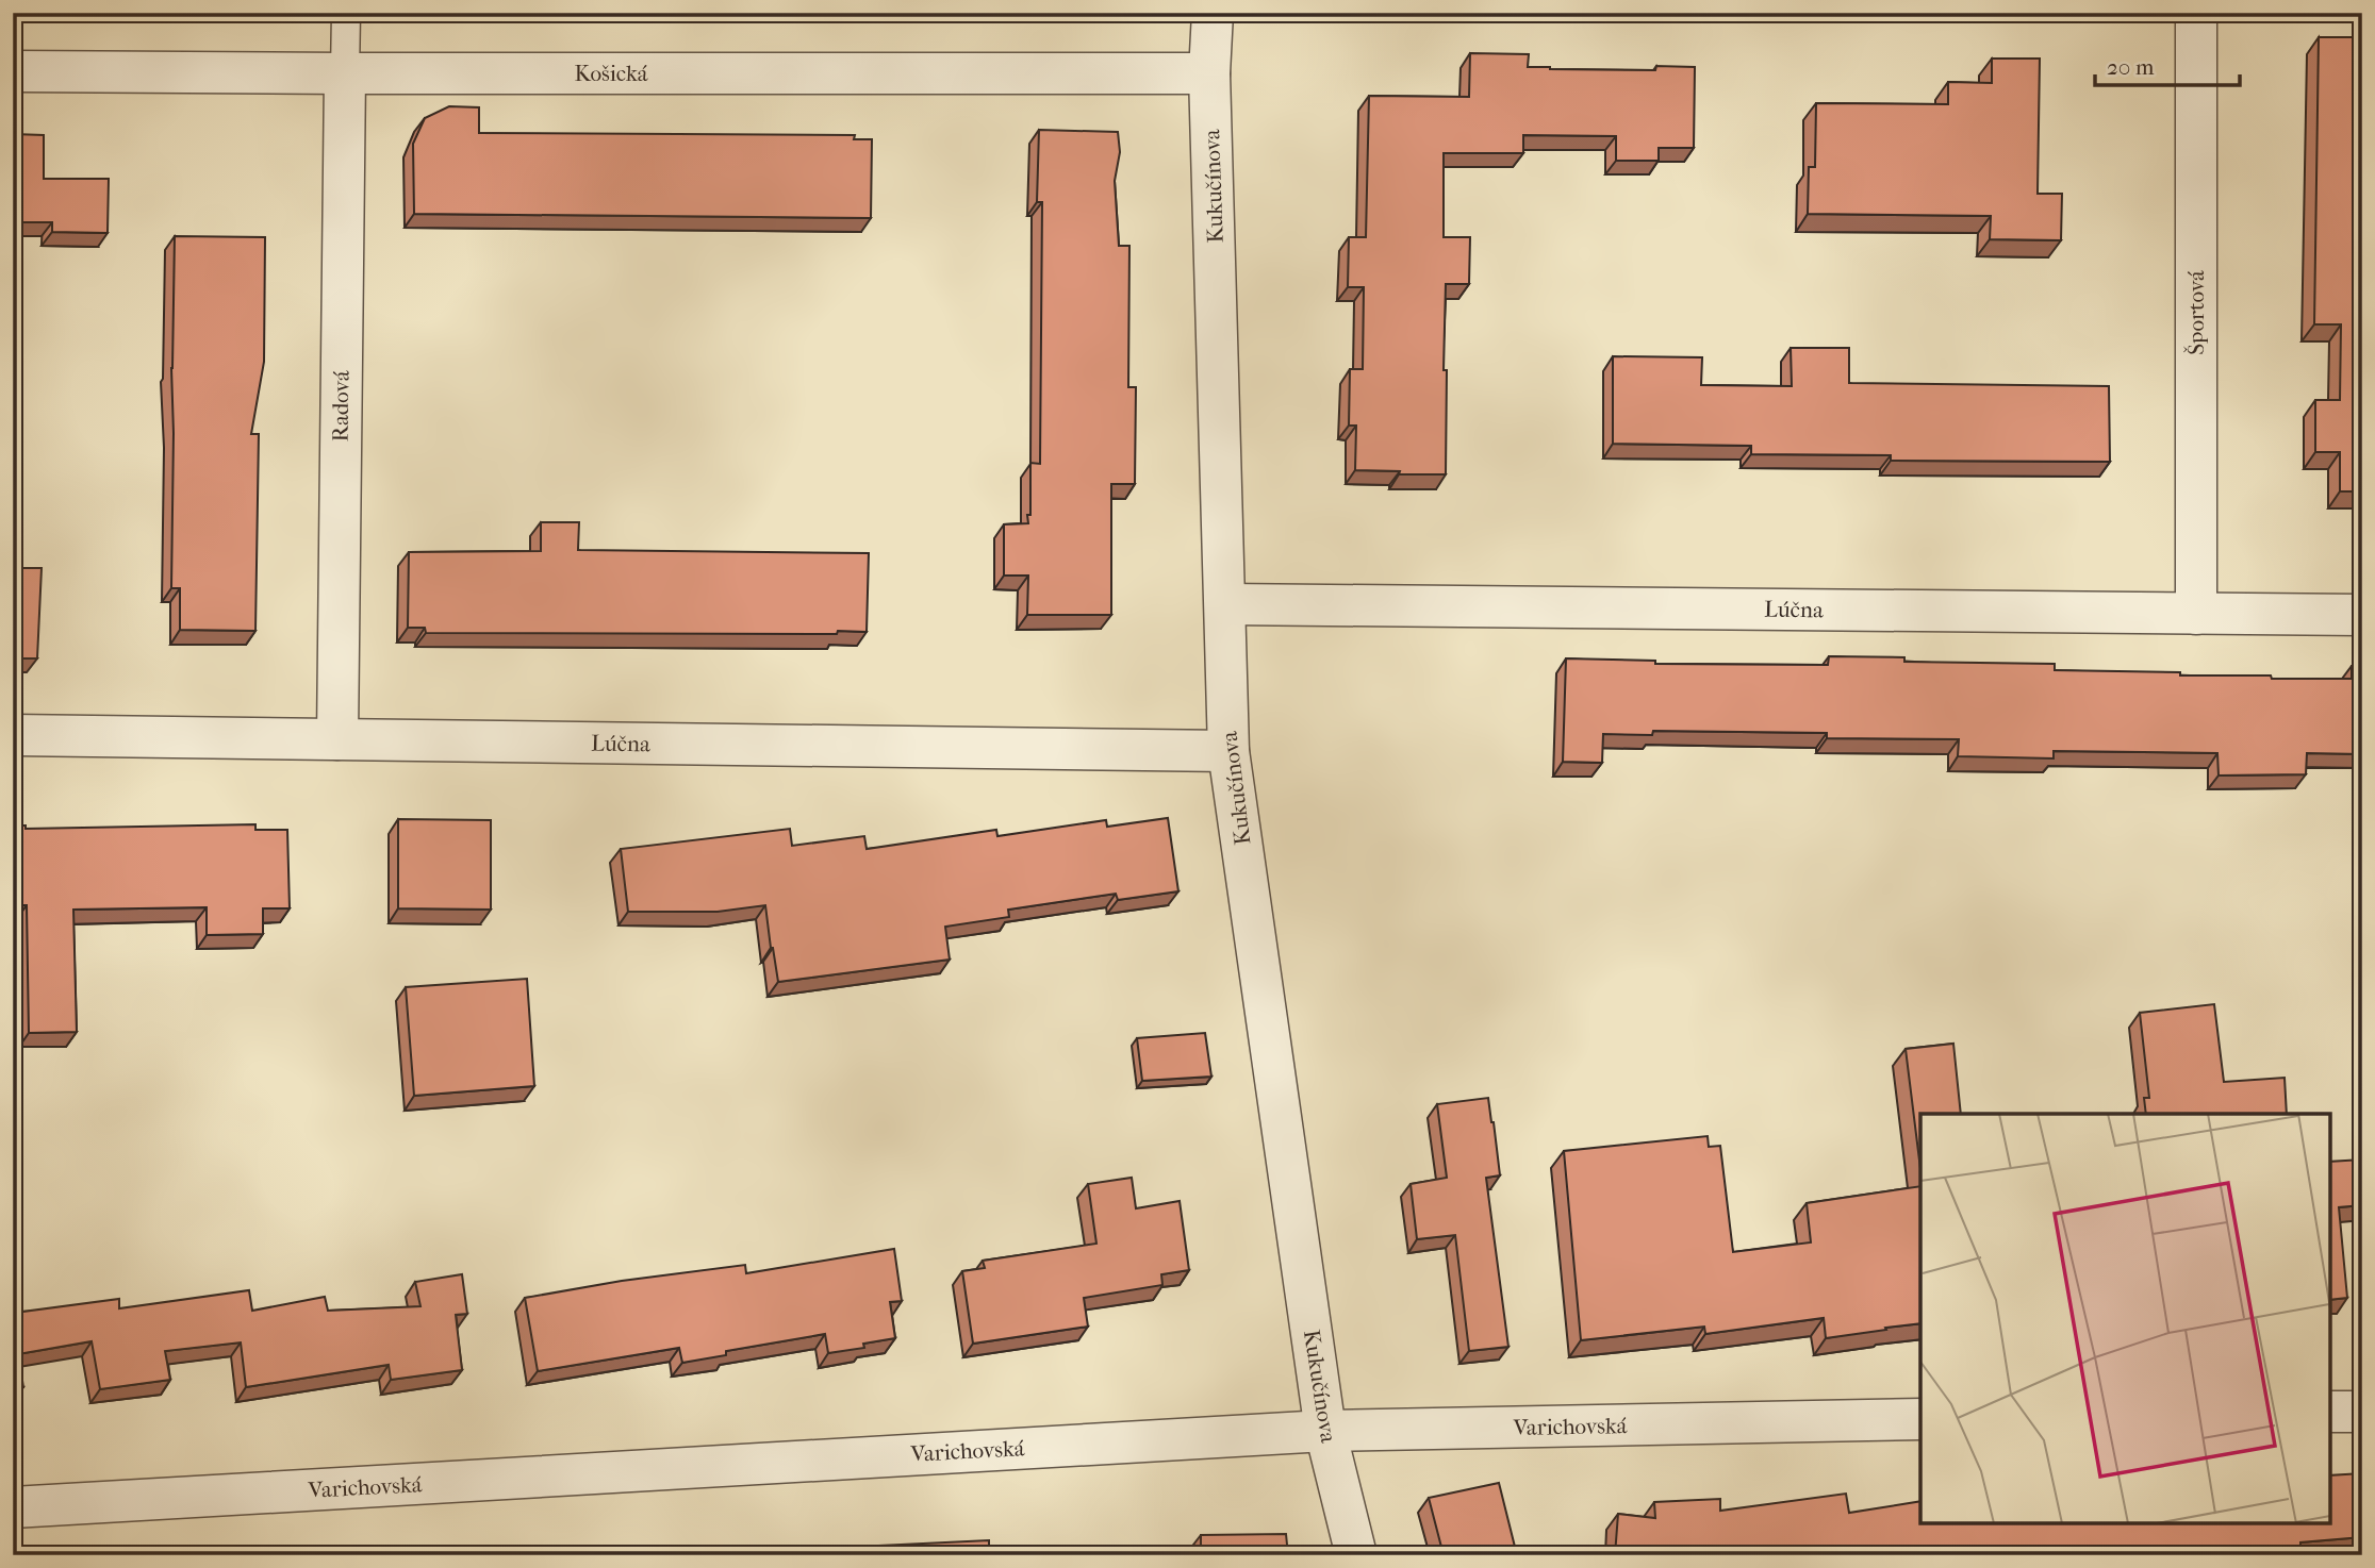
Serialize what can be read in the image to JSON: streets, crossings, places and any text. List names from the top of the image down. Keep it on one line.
{"streets":{"street":["Košická","Kukučínova","Športová","Radová","Lúčna","Varichovská"]},"crossings":[["Košická","Kukučínova"],["Košická","Radová"],["Kukučínova","Lúčna"],["Kukučínova","Varichovská"],["Športová","Lúčna"],["Radová","Lúčna"]],"scale_bar":"20 m"}
